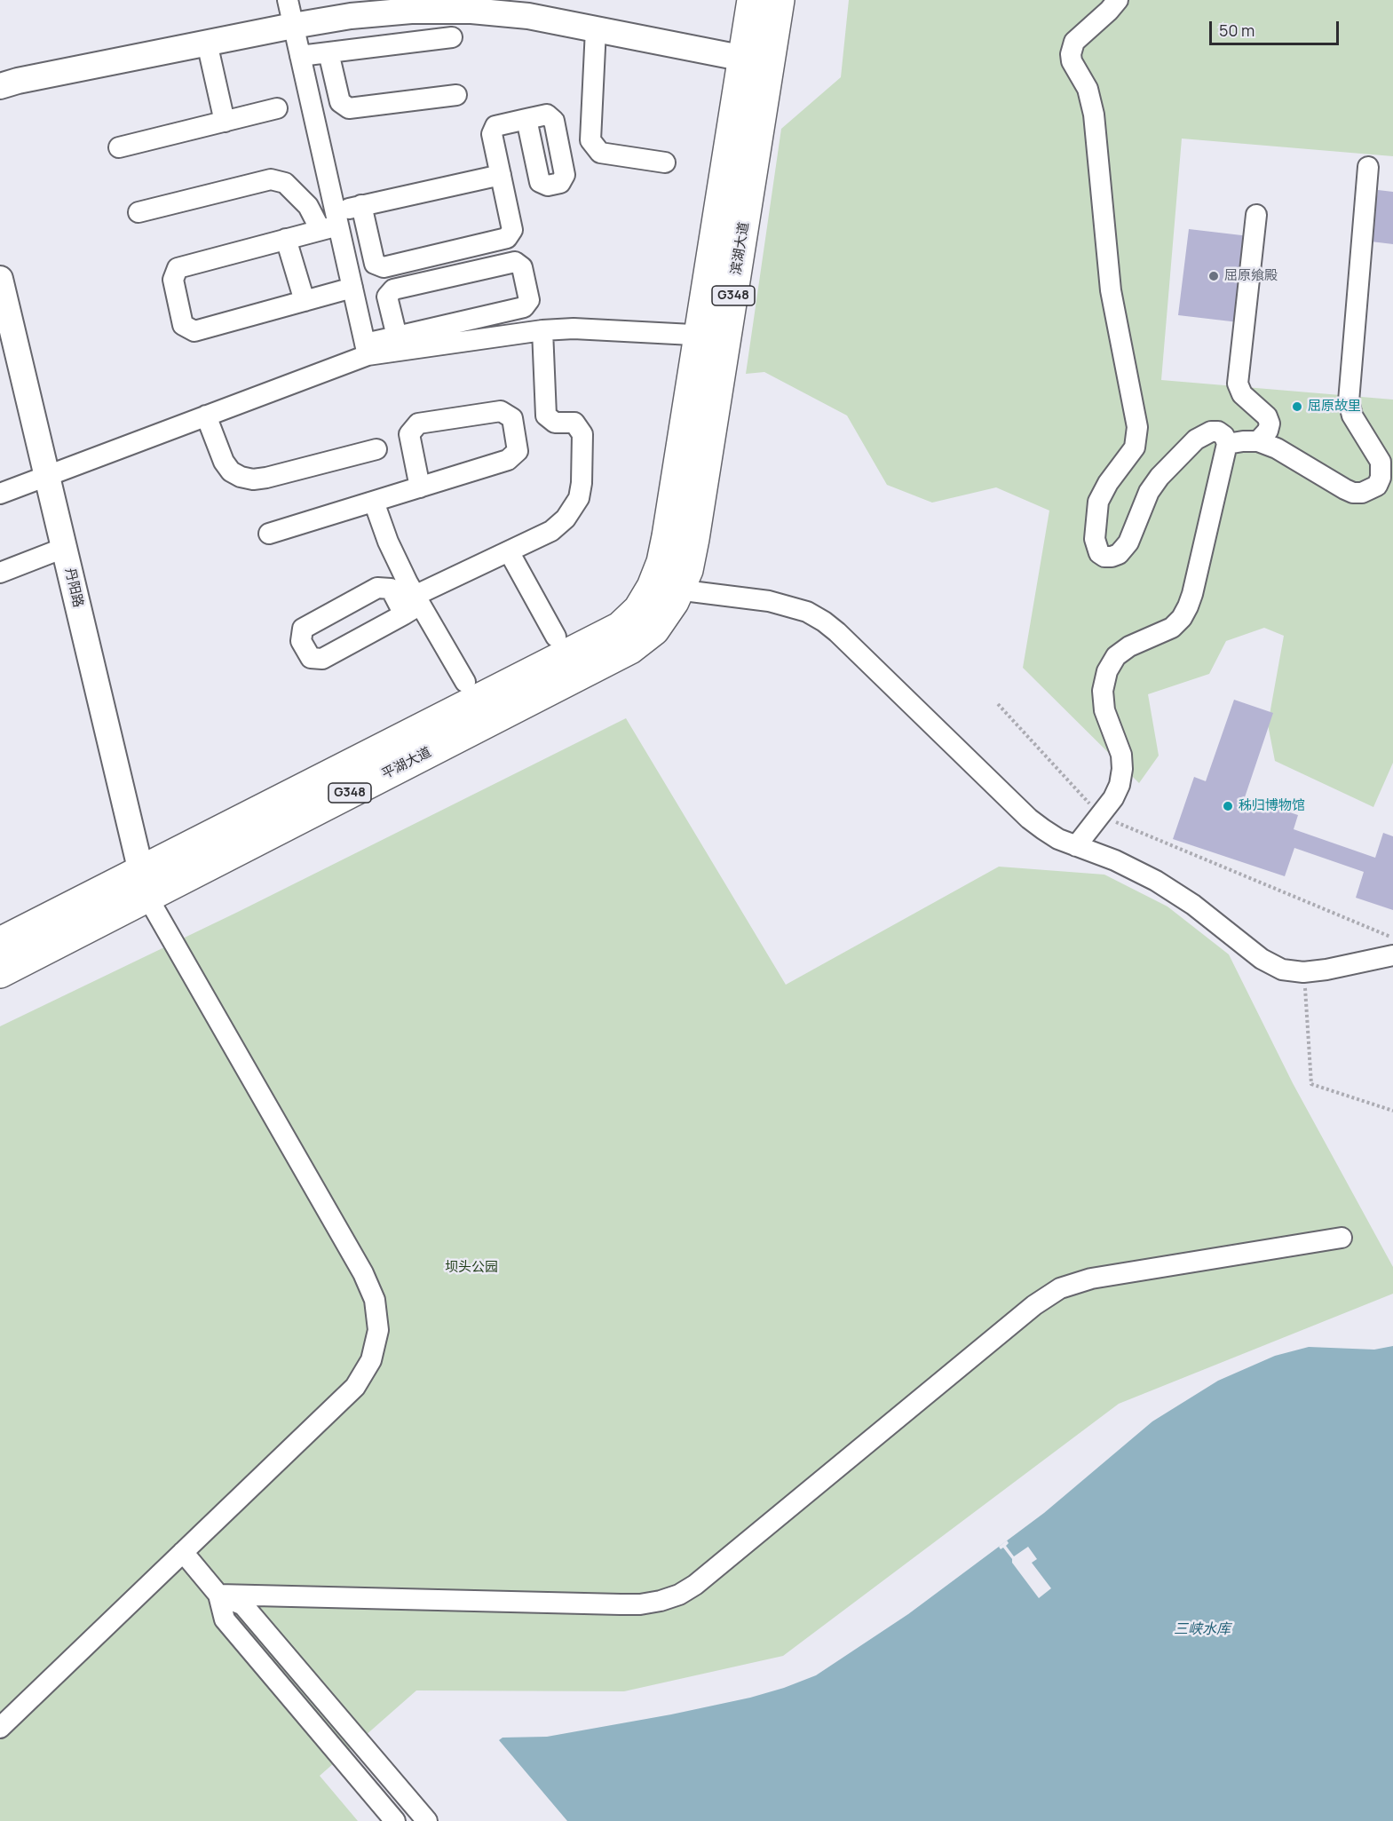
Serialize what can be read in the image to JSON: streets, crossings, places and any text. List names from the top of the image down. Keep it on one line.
{"streets":{"highway":["滨湖大道","G348","平湖大道"],"main road":["丹阳路"]},"crossings":[["滨湖大道","平湖大道"],["丹阳路","平湖大道"]],"water":["三峡水库"],"parks":["坝头公园"],"places":["屈原飨殿","屈原故里","秭归博物馆"],"scale_bar":"50 m"}
